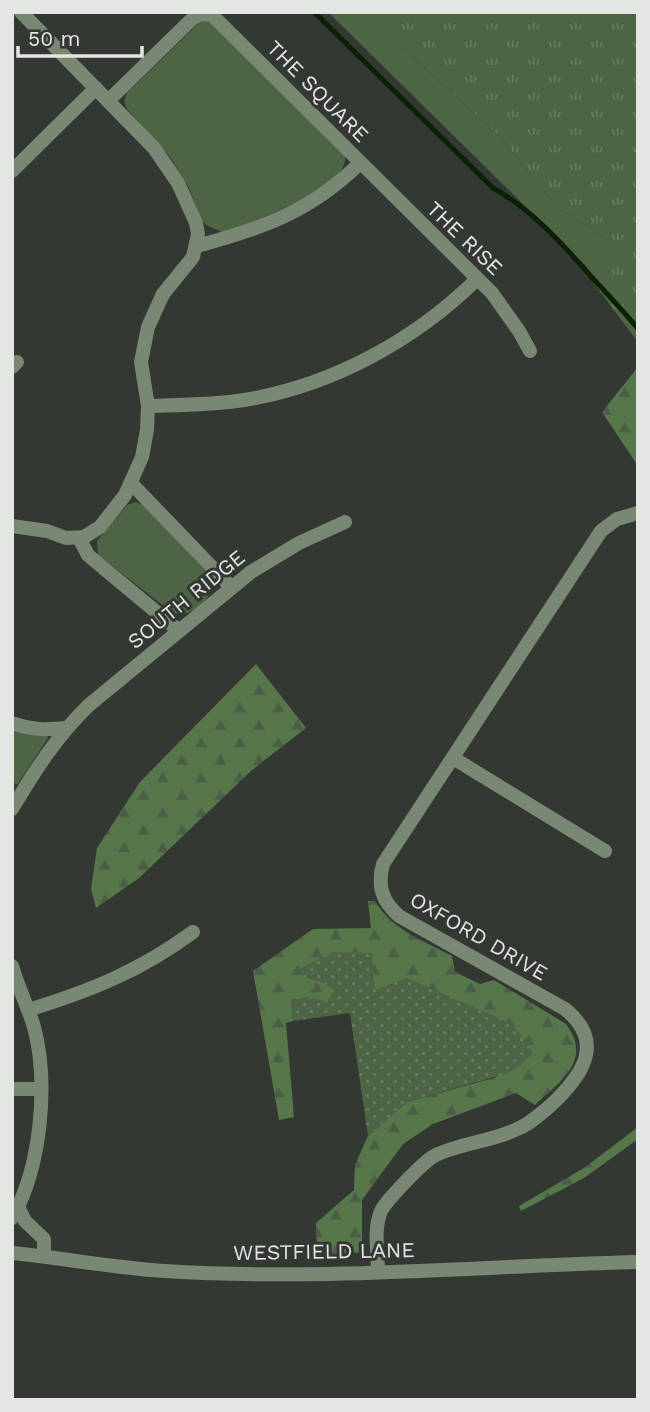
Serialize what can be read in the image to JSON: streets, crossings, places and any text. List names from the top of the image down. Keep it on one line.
{"streets":{"street":["THE SQUARE","THE RISE","SOUTH RIDGE","OXFORD DRIVE","WESTFIELD LANE"]},"crossings":[["THE SQUARE","THE RISE"],["OXFORD DRIVE","WESTFIELD LANE"]],"scale_bar":"50 m"}
